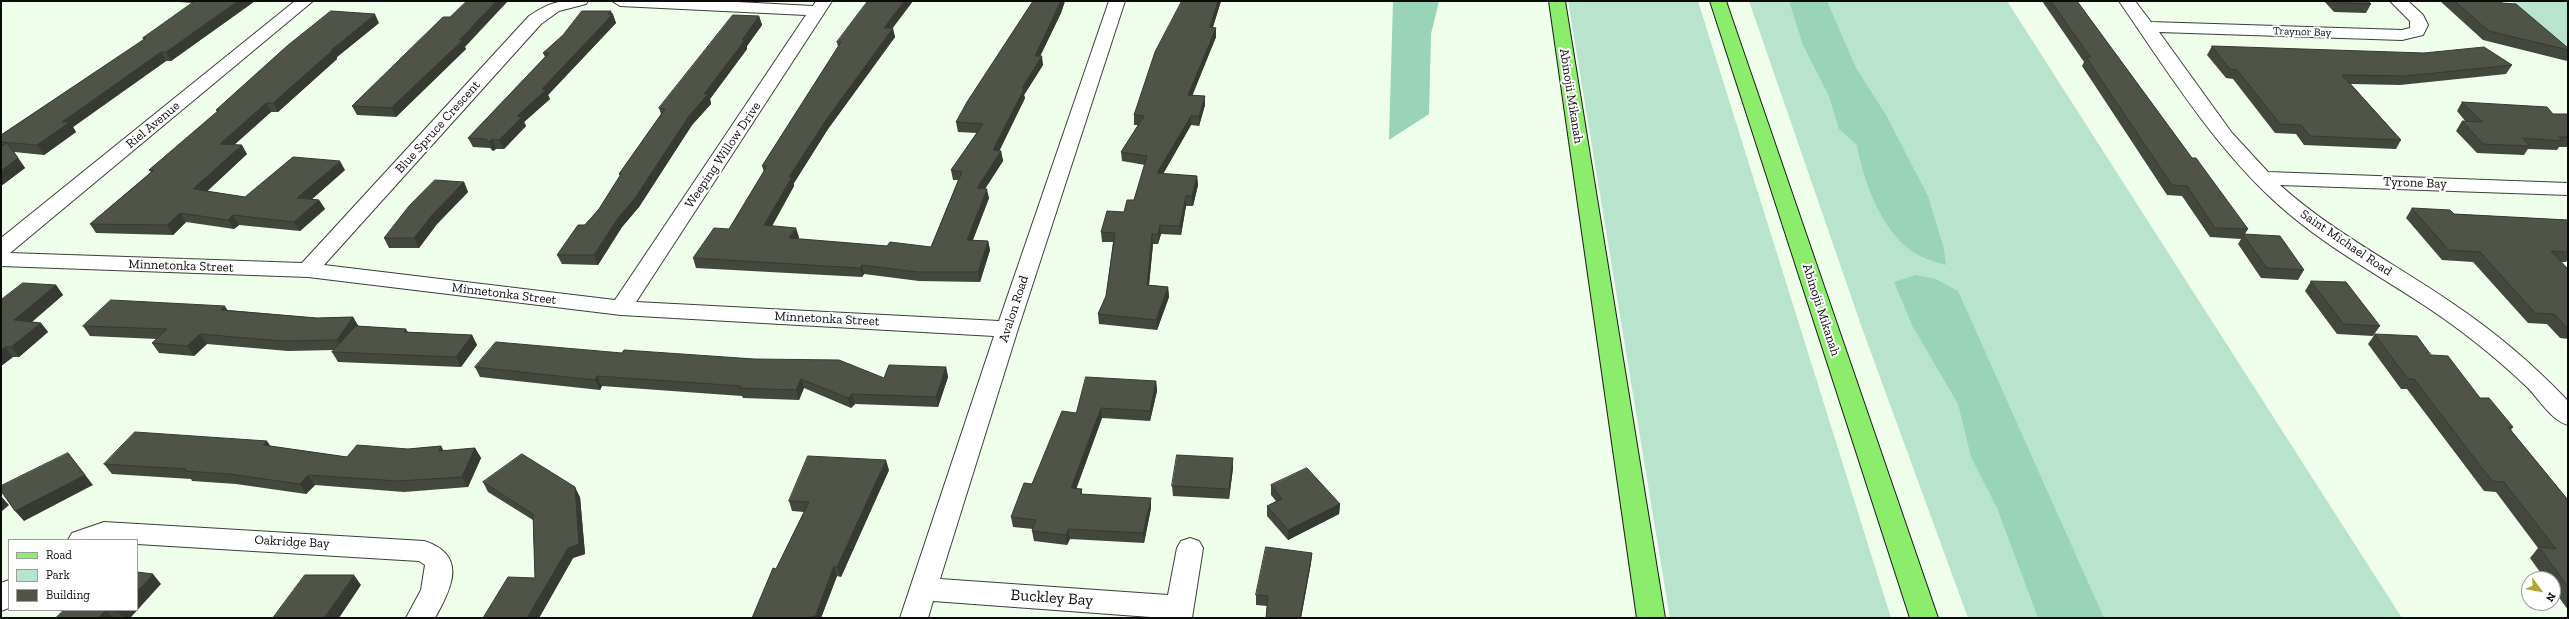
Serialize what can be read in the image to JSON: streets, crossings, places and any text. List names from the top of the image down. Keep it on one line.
{"streets":{"main road":["Abinojii Mikanah"],"street":["Traynor Bay","Riel Avenue","Blue Spruce Crescent","Weeping Willow Drive","Tyrone Bay","Saint Michael Road","Minnetonka Street","Avalon Road","Oakridge Bay","Buckley Bay"]},"crossings":[["Traynor Bay","Saint Michael Road"],["Blue Spruce Crescent","Minnetonka Street"],["Weeping Willow Drive","Minnetonka Street"],["Tyrone Bay","Saint Michael Road"],["Minnetonka Street","Avalon Road"],["Avalon Road","Buckley Bay"]],"legend":["Road","Park","Building"],"north":"bottom right"}
